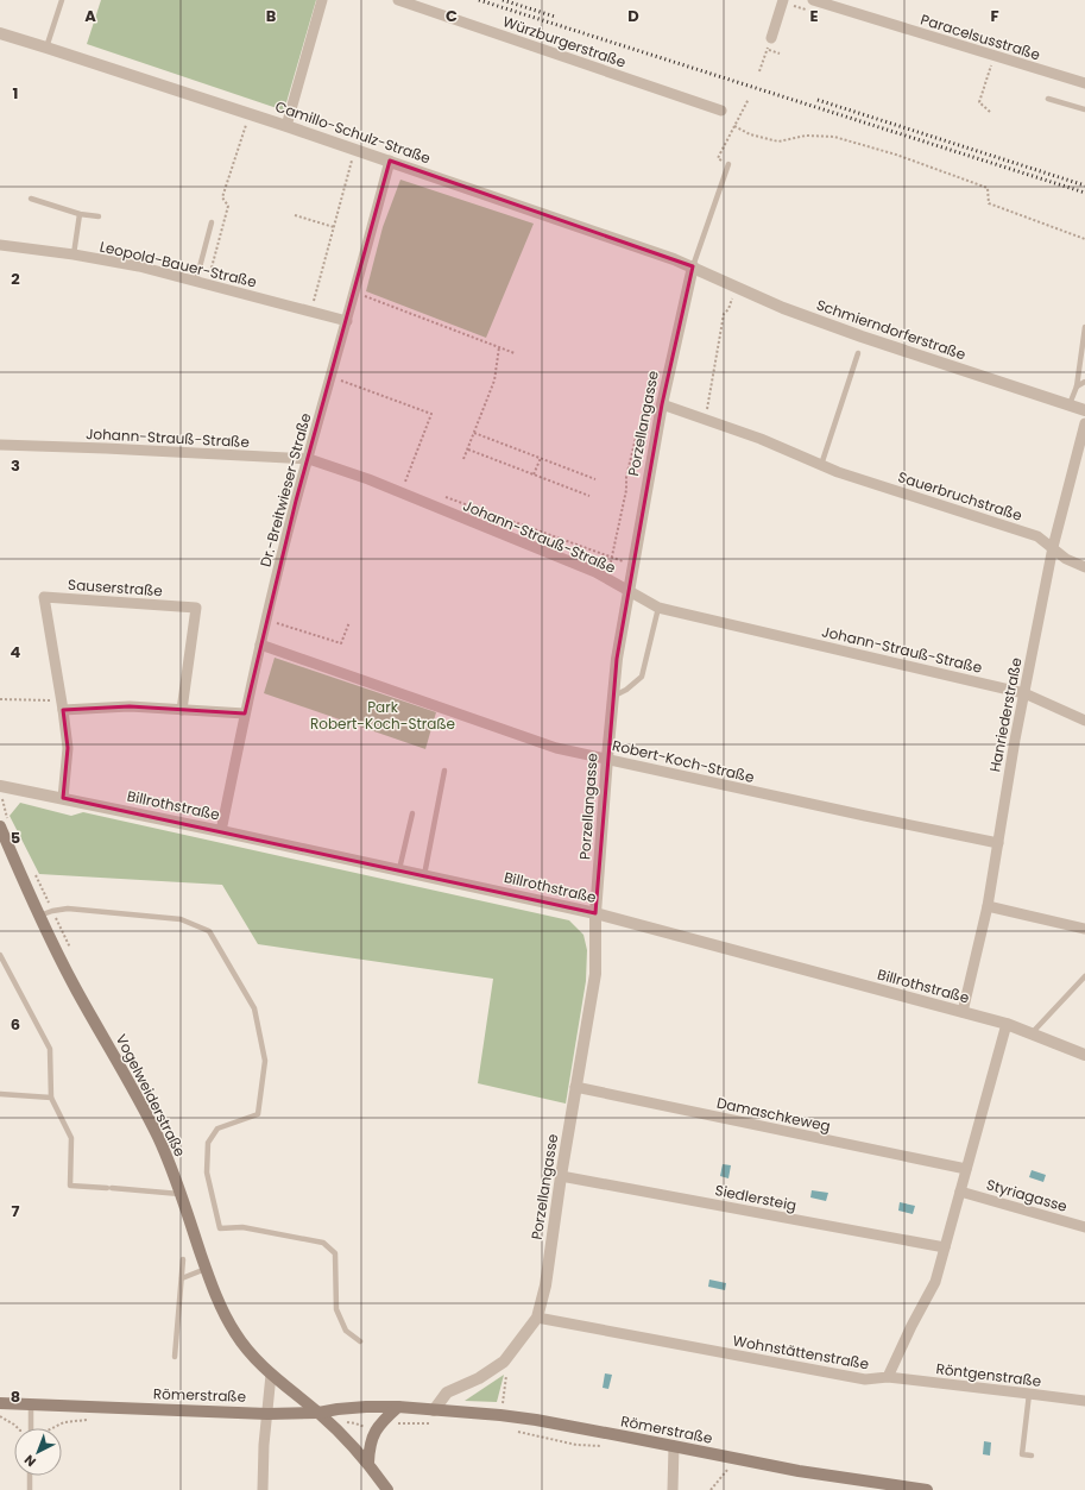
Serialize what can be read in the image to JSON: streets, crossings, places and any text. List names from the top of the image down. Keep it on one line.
{"streets":{"main road":["Vogelweiderstraße","Römerstraße"],"street":["Paracelsusstraße","Würzburgerstraße","Camillo-Schulz-Straße","Leopold-Bauer-Straße","Schmierndorferstraße","Porzellangasse","Johann-Strauß-Straße","Dr.-Breitwieser-Straße","Sauerbruchstraße","Sauserstraße","Hanriederstraße","Robert-Koch-Straße","Billrothstraße","Damaschkeweg","Styriagasse","Siedlersteig","Wohnstättenstraße","Röntgenstraße"]},"crossings":[["Camillo-Schulz-Straße","Schmierndorferstraße"],["Camillo-Schulz-Straße","Porzellangasse"],["Camillo-Schulz-Straße","Dr.-Breitwieser-Straße"],["Leopold-Bauer-Straße","Dr.-Breitwieser-Straße"],["Schmierndorferstraße","Porzellangasse"],["Porzellangasse","Johann-Strauß-Straße"],["Porzellangasse","Sauerbruchstraße"],["Porzellangasse","Robert-Koch-Straße"],["Porzellangasse","Billrothstraße"],["Porzellangasse","Damaschkeweg"],["Porzellangasse","Siedlersteig"],["Porzellangasse","Wohnstättenstraße"],["Porzellangasse","Römerstraße"],["Johann-Strauß-Straße","Dr.-Breitwieser-Straße"],["Johann-Strauß-Straße","Hanriederstraße"],["Dr.-Breitwieser-Straße","Robert-Koch-Straße"],["Dr.-Breitwieser-Straße","Billrothstraße"],["Sauerbruchstraße","Hanriederstraße"],["Sauserstraße","Billrothstraße"],["Hanriederstraße","Robert-Koch-Straße"],["Hanriederstraße","Billrothstraße"],["Billrothstraße","Wohnstättenstraße"],["Vogelweiderstraße","Römerstraße"],["Damaschkeweg","Wohnstättenstraße"],["Styriagasse","Wohnstättenstraße"],["Siedlersteig","Wohnstättenstraße"],["Wohnstättenstraße","Röntgenstraße"]],"parks":["Park Robert-Koch-Straße"],"north":"bottom left","grid":{"columns":["A","B","C","D","E","F"],"rows":["1","2","3","4","5","6","7","8"]}}
